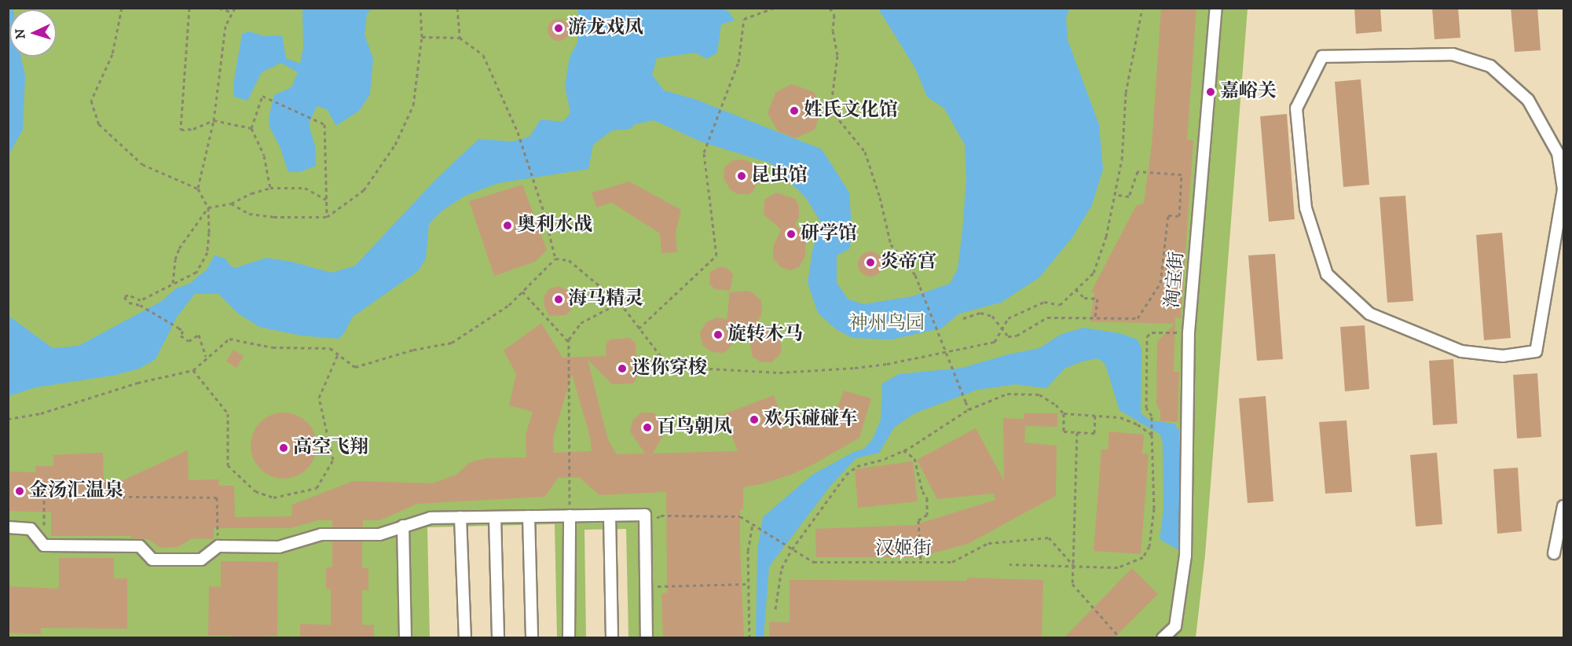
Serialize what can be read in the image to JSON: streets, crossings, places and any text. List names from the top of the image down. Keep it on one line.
{"streets":{"street":["淘宝街"],"path":["汉姬街"]},"parks":["神州鸟园"],"places":["游龙戏凤","嘉峪关","姓氏文化馆","昆虫馆","奥利水战","研学馆","炎帝宫","海马精灵","旋转木马","迷你穿梭","欢乐碰碰车","百鸟朝凤","高空飞翔","金汤汇温泉"],"north":"left"}
